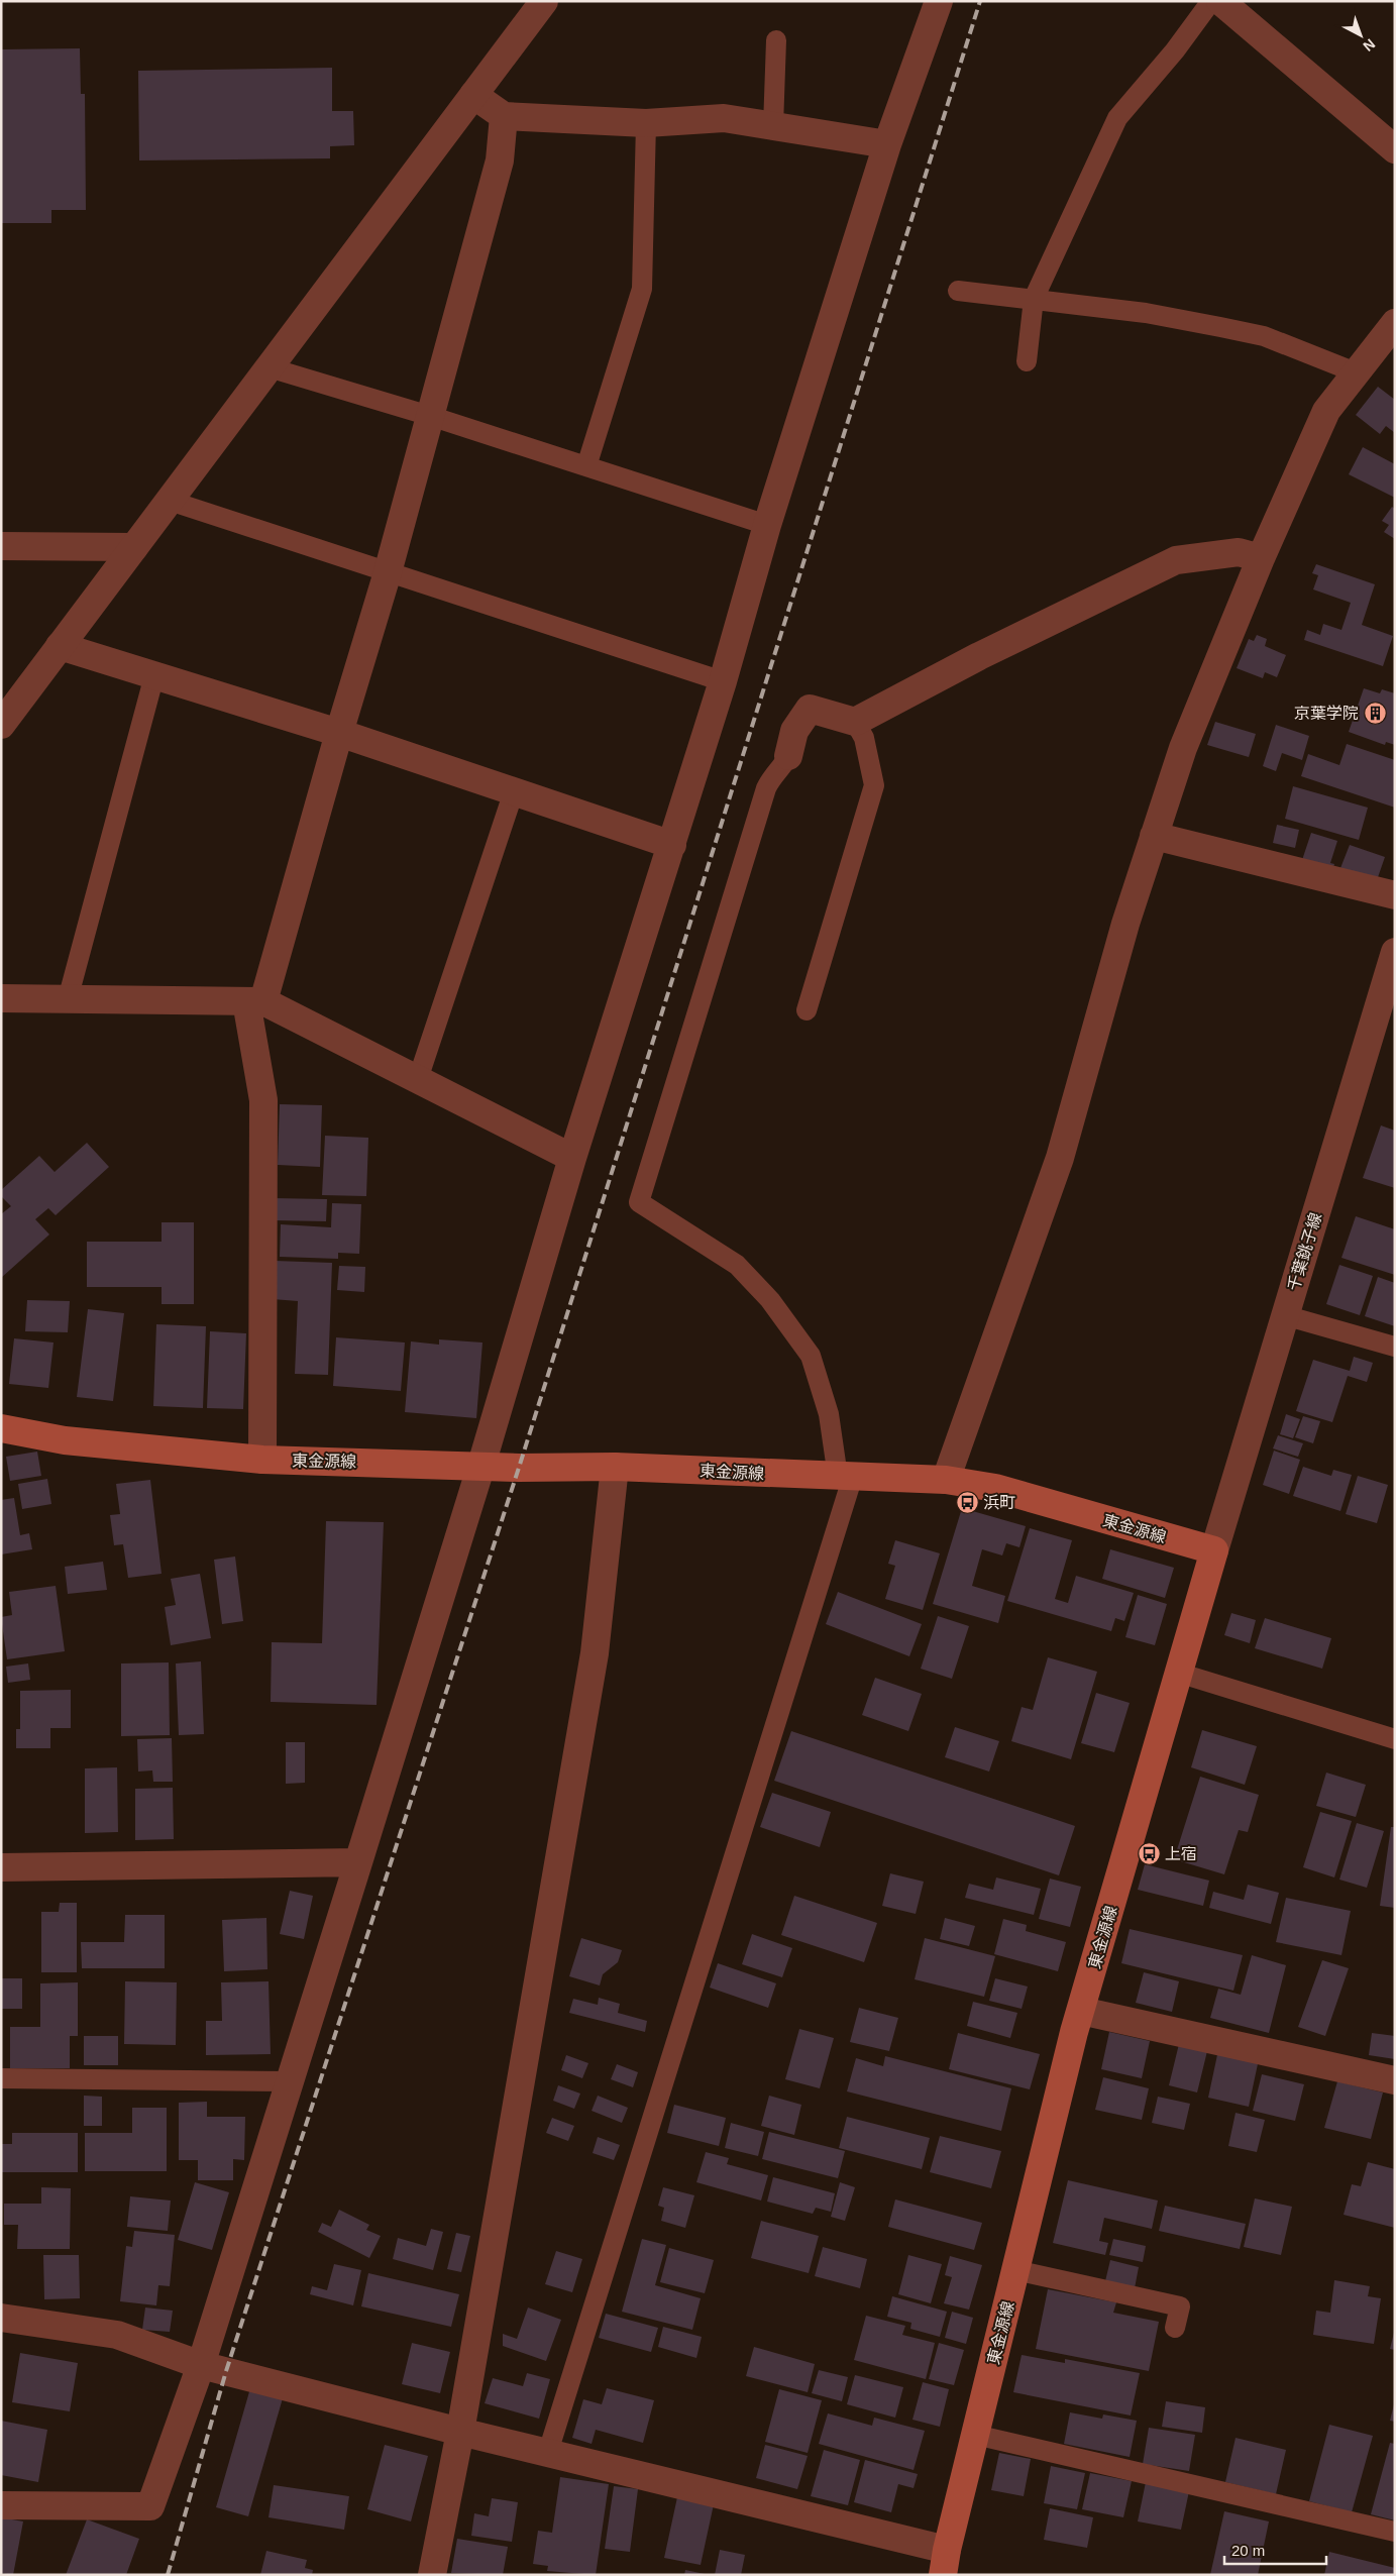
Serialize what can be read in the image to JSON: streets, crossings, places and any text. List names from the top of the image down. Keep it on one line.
{"streets":{"main road":["東金源線"],"street":["千葉銚子線"]},"crossings":[["千葉銚子線","東金源線"]],"places":{"building":["京葉学院"],"bus stop":["浜町","上宿"]},"scale_bar":"20 m","north":"bottom right"}
